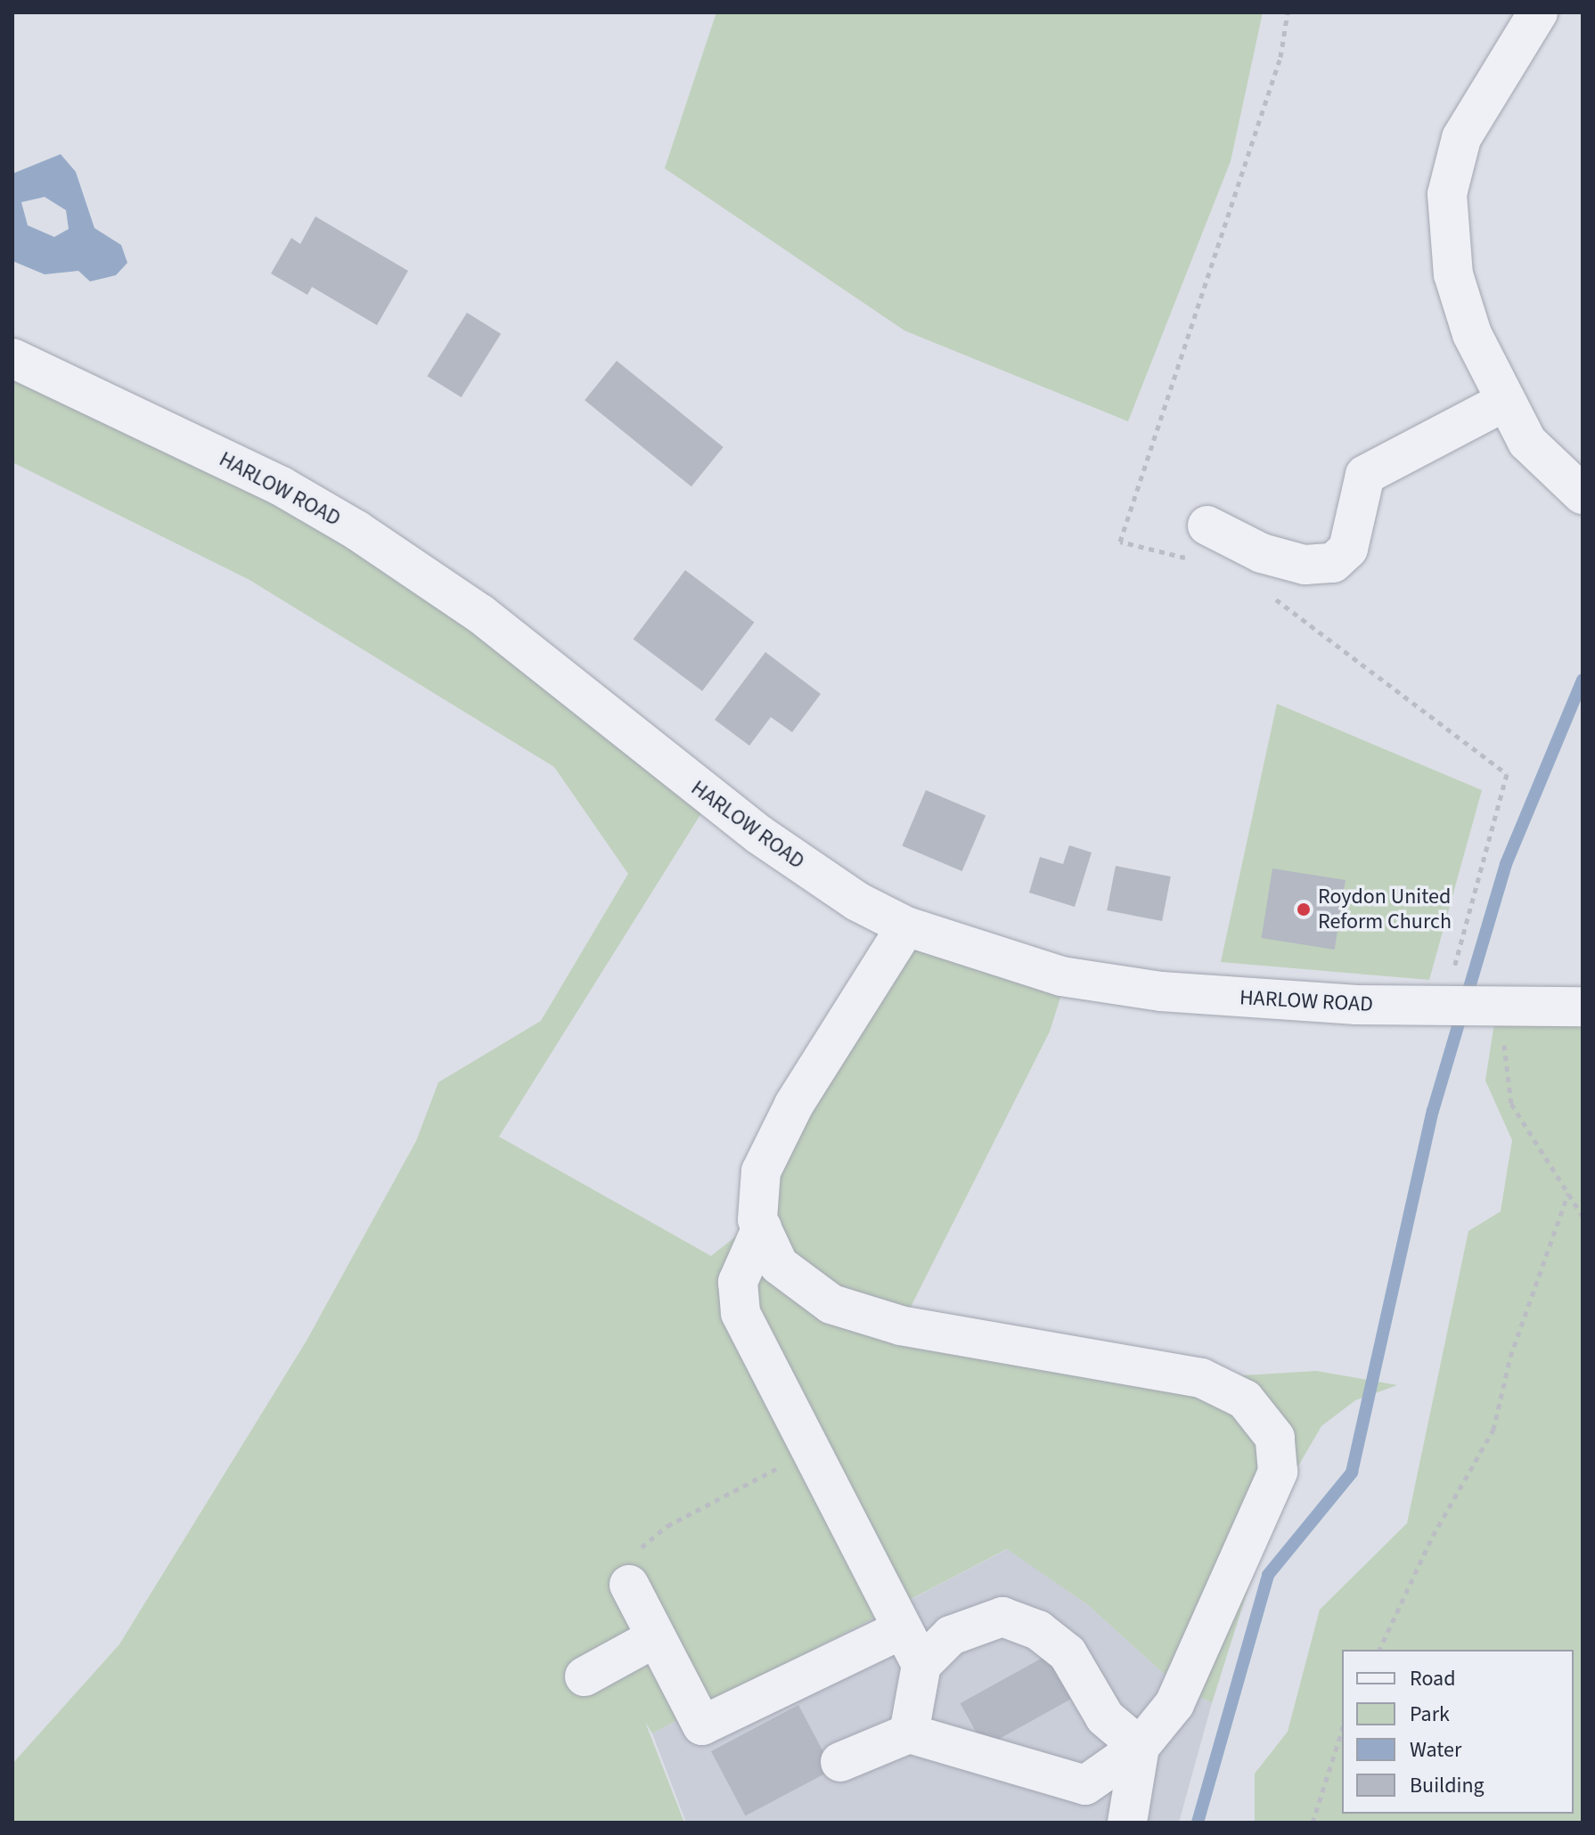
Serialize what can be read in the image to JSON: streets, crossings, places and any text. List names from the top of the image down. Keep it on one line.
{"streets":{"street":["HARLOW ROAD"]},"places":["Roydon United Reform Church"],"legend":["Road","Park","Water","Building"]}
